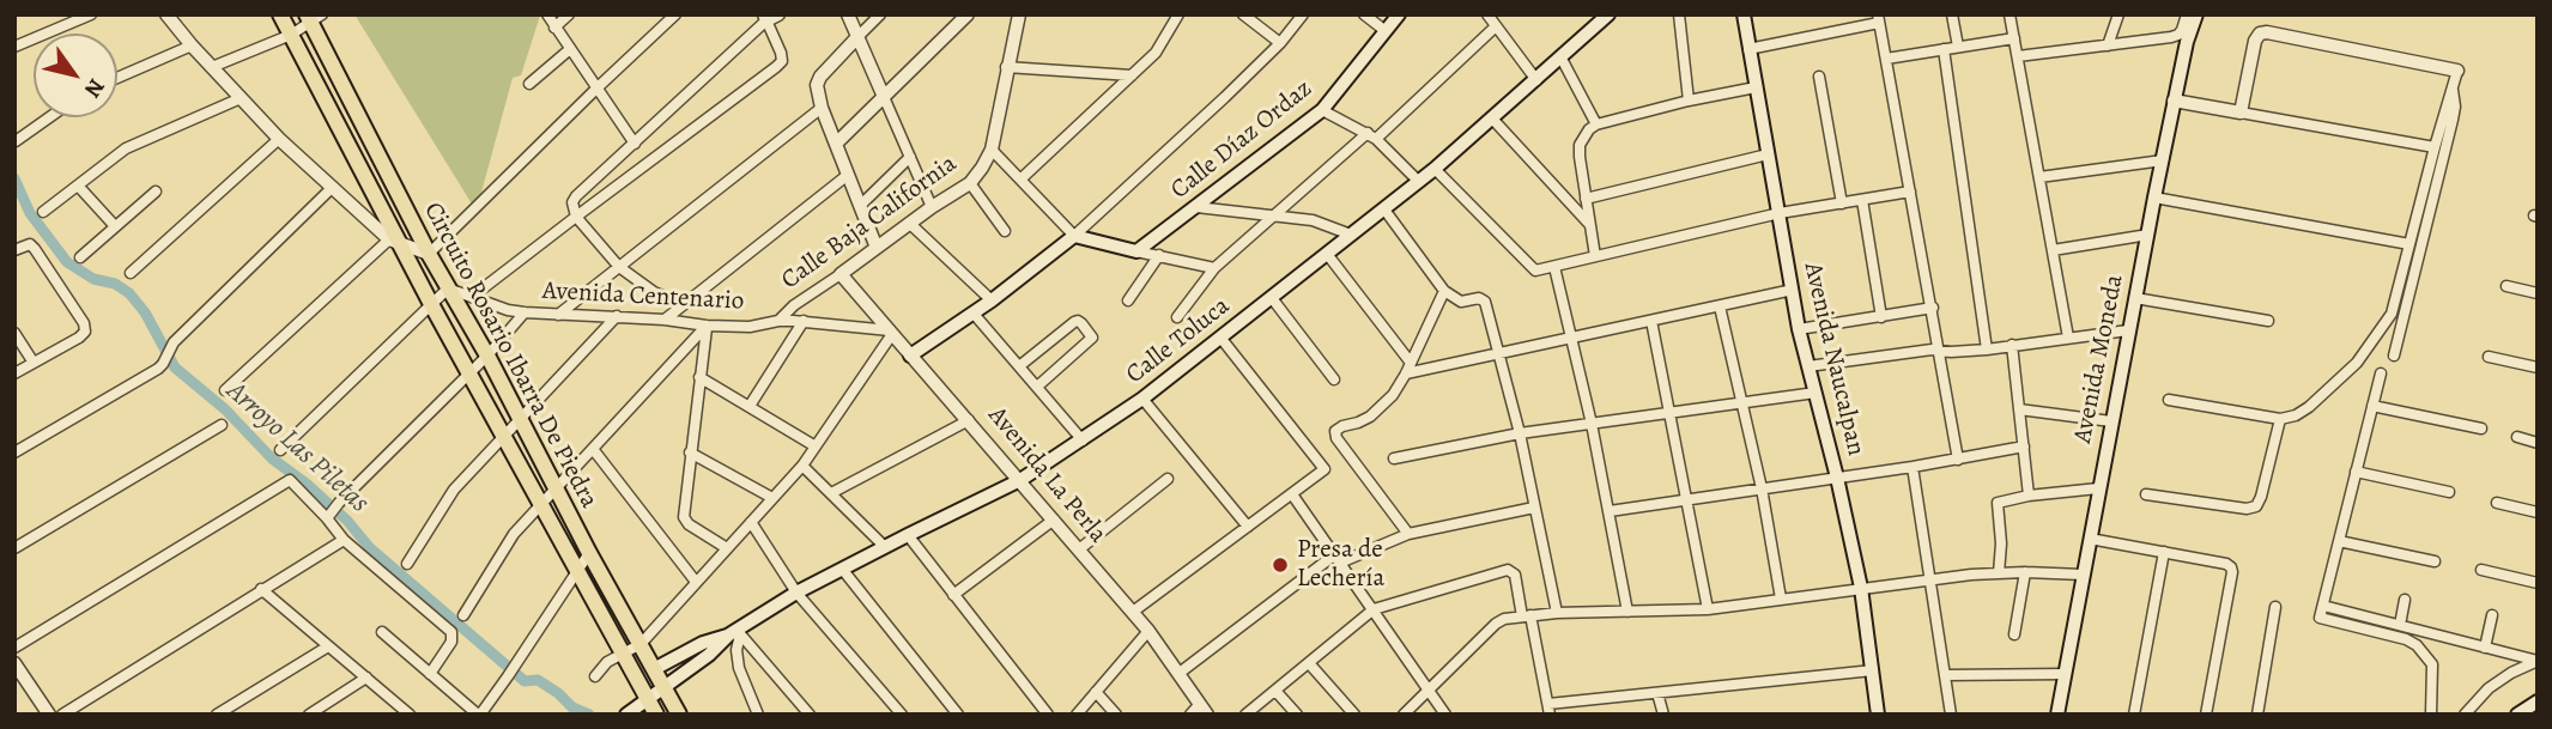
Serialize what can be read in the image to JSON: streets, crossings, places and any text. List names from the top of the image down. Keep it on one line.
{"streets":{"main road":["Calle Díaz Ordaz","Calle Toluca","Circuito Rosario Ibarra De Piedra","Avenida Naucalpan","Avenida Moneda"],"street":["Calle Baja California","Avenida Centenario","Avenida La Perla"]},"crossings":[["Calle Baja California","Avenida Centenario"],["Calle Baja California","Avenida La Perla"],["Avenida Centenario","Circuito Rosario Ibarra De Piedra"],["Avenida Centenario","Avenida La Perla"],["Calle Toluca","Circuito Rosario Ibarra De Piedra"],["Calle Toluca","Avenida La Perla"]],"water":["Arroyo Las Piletas"],"places":["Presa de Lechería"],"north":"bottom right"}
